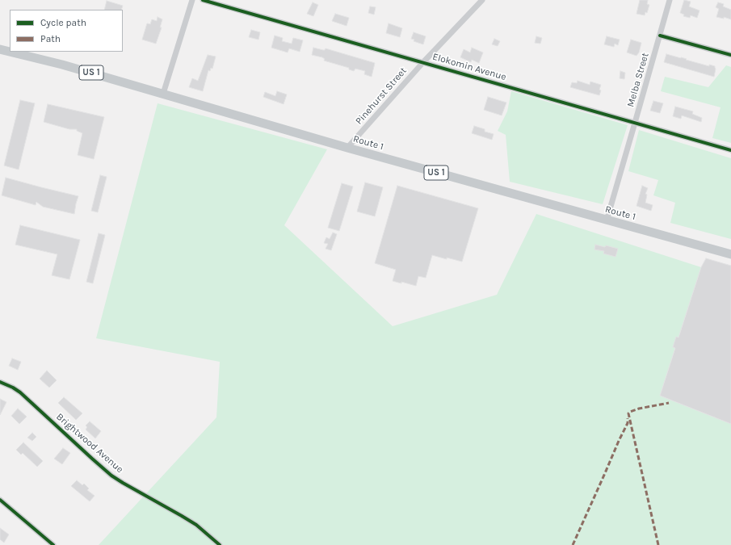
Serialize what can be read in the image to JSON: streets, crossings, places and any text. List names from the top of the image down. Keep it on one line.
{"streets":{"main road":["US 1","Route 1"],"street":["Elokomin Avenue","Melba Street","Pinehurst Street","Brightwood Avenue"]},"crossings":[["Elokomin Avenue","Melba Street"],["Elokomin Avenue","Pinehurst Street"],["Melba Street","Route 1"],["Pinehurst Street","Route 1"]],"legend":["Cycle path","Path"]}
